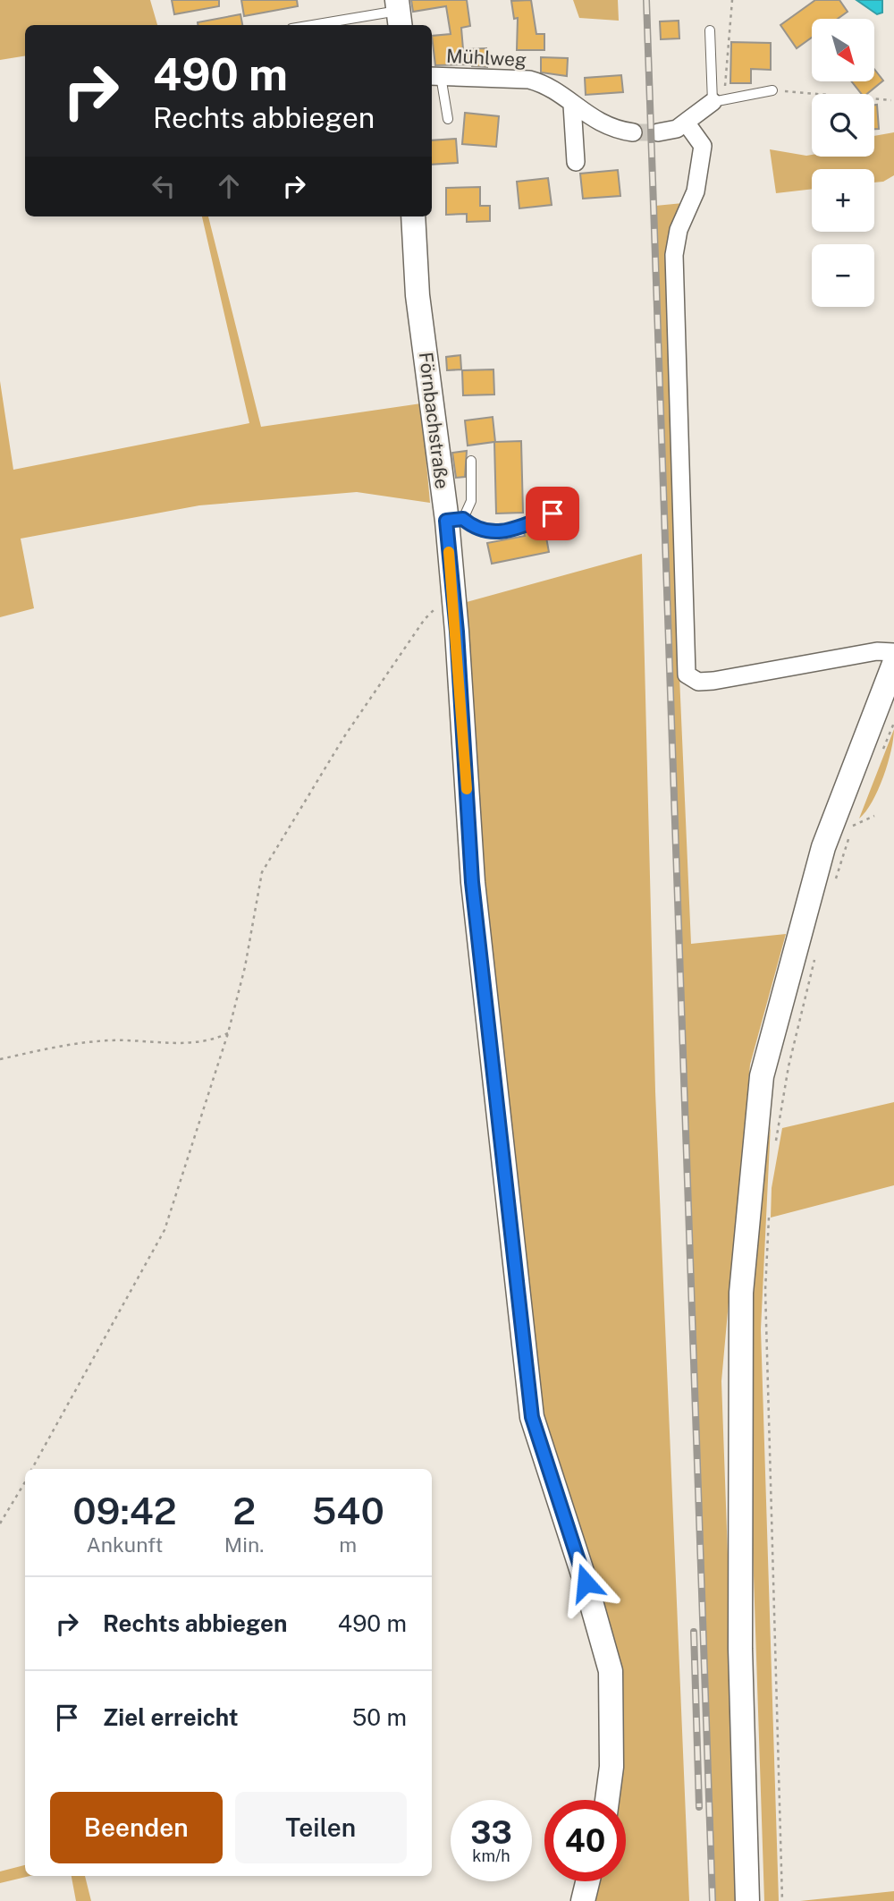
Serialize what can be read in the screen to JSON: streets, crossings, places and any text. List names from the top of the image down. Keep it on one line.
{"streets":{"street":["Mühlweg","Förnbachstraße"]},"north":"bottom right","page":{"map_buttons":["+","−"],"turn":["490 m","Rechts abbiegen"],"eta":["09:42","Ankunft","2","Min.","540","m"],"list":[{"name":"Rechts abbiegen","value":"490 m"},{"name":"Ziel erreicht","value":"50 m"}],"buttons":["Beenden","Teilen"],"speed":"33 km/h","limit":"40"}}
